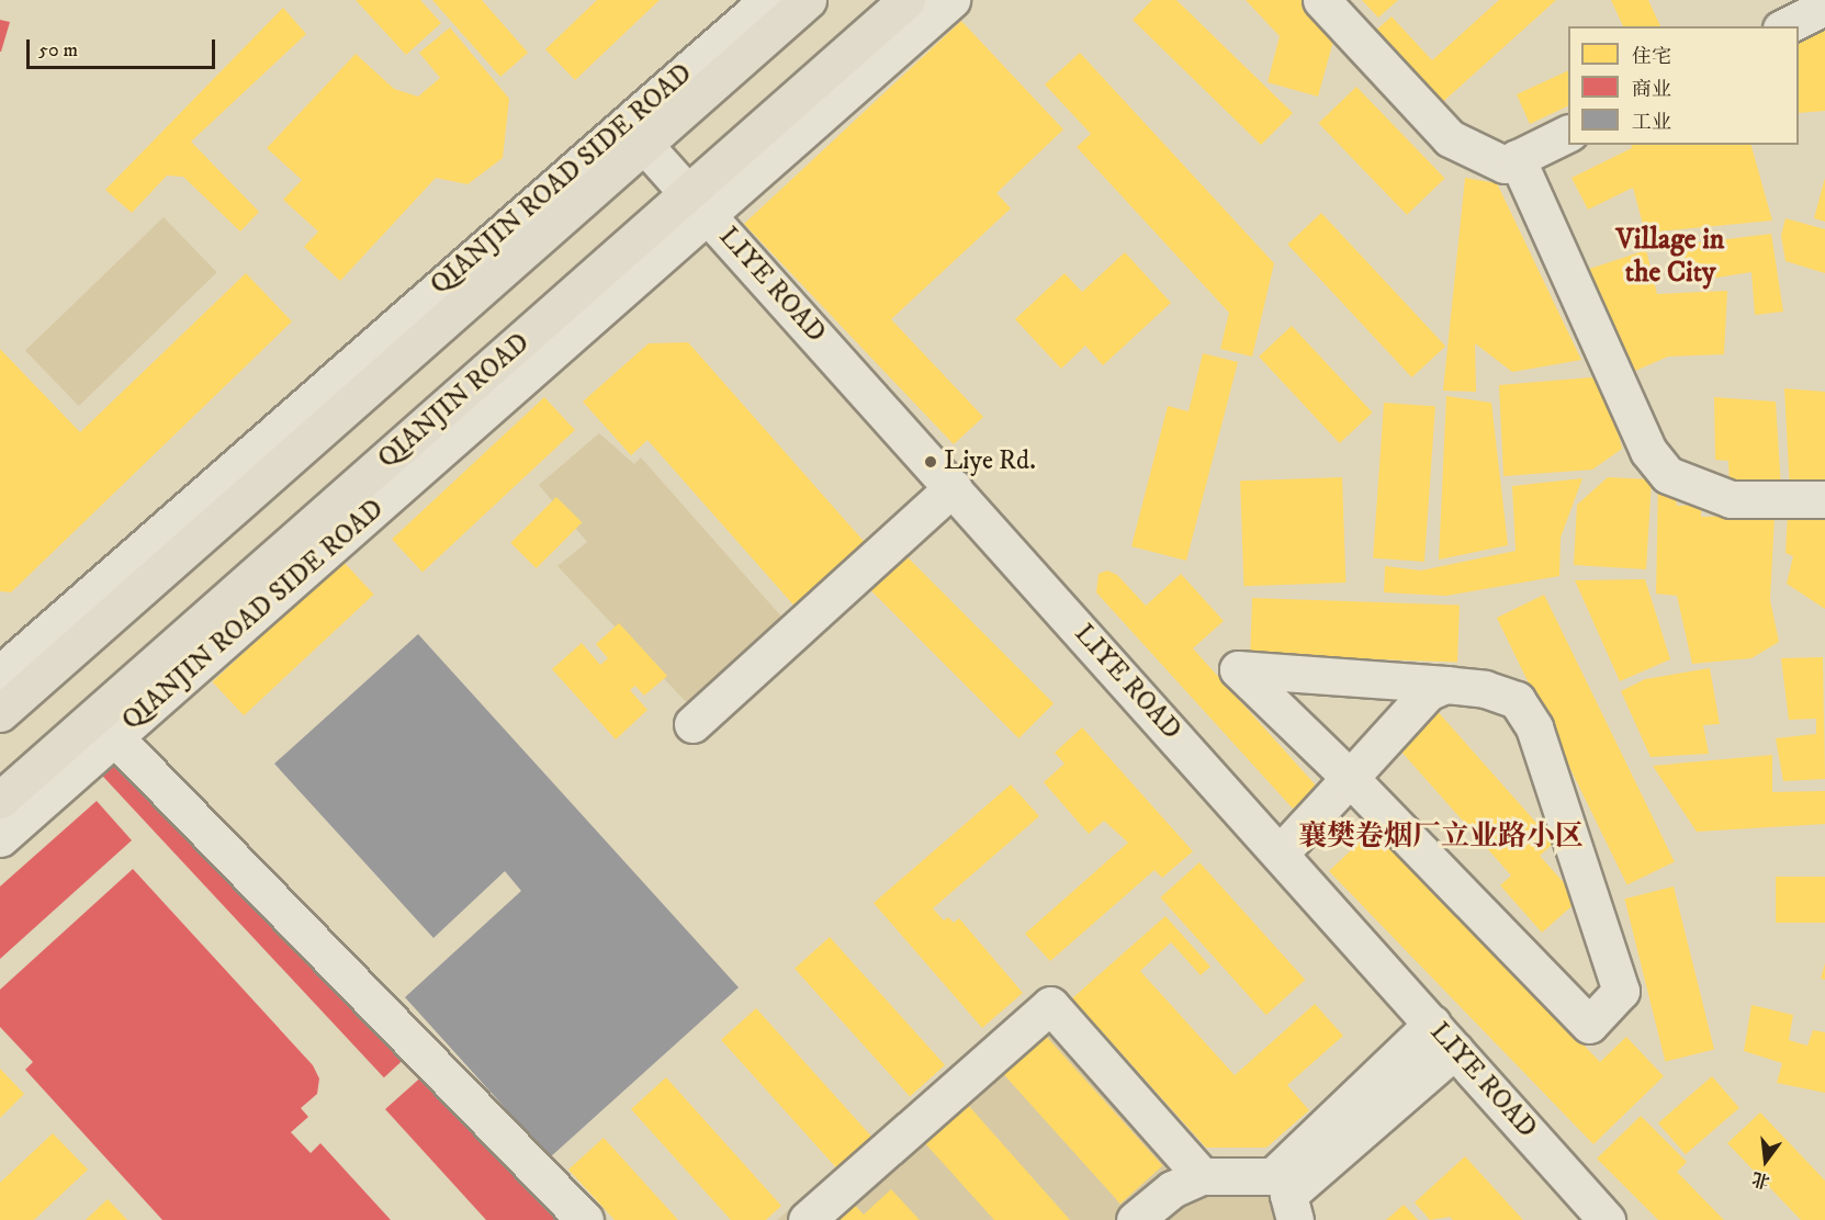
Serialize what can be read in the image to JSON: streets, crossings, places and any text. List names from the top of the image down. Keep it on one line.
{"streets":{"main road":["QIANJIN ROAD"],"street":["QIANJIN ROAD SIDE ROAD","LIYE ROAD"]},"crossings":[["QIANJIN ROAD SIDE ROAD","QIANJIN ROAD"],["LIYE ROAD","QIANJIN ROAD"]],"districts":["Village in the City","襄樊卷烟厂立业路小区"],"places":["Liye Rd."],"legend":["住宅","商业","工业"],"scale_bar":"50 m","north":"bottom"}
